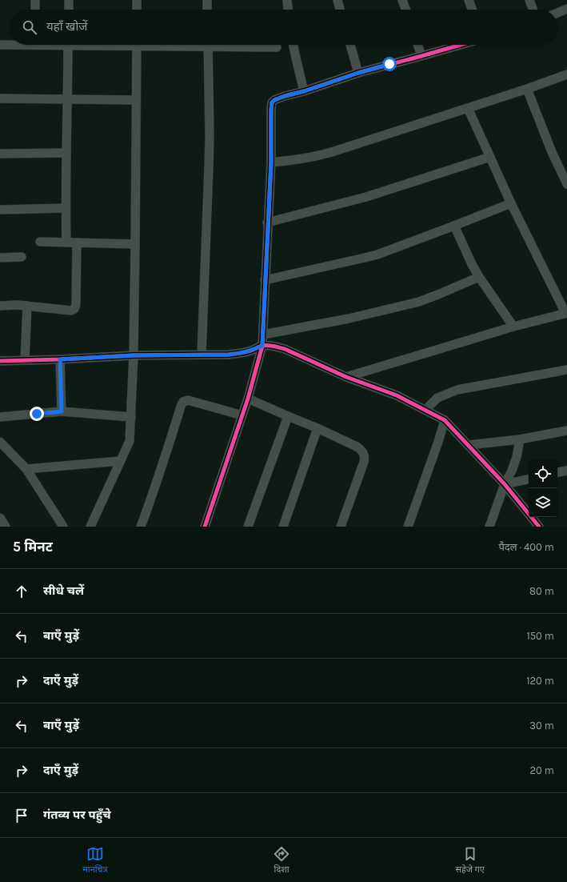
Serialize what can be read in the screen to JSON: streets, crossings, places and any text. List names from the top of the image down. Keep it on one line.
{"page":{"search":"यहाँ खोजें","heading":["5 मिनट","पैदल · 400 m"],"list":[["सीधे चलें","80 m"],["बाएँ मुड़ें","150 m"],["दाएँ मुड़ें","120 m"],["बाएँ मुड़ें","30 m"],["दाएँ मुड़ें","20 m"],"गंतव्य पर पहुँचे"],"nav":["मानचित्र","दिशा","सहेजे गए"]}}
